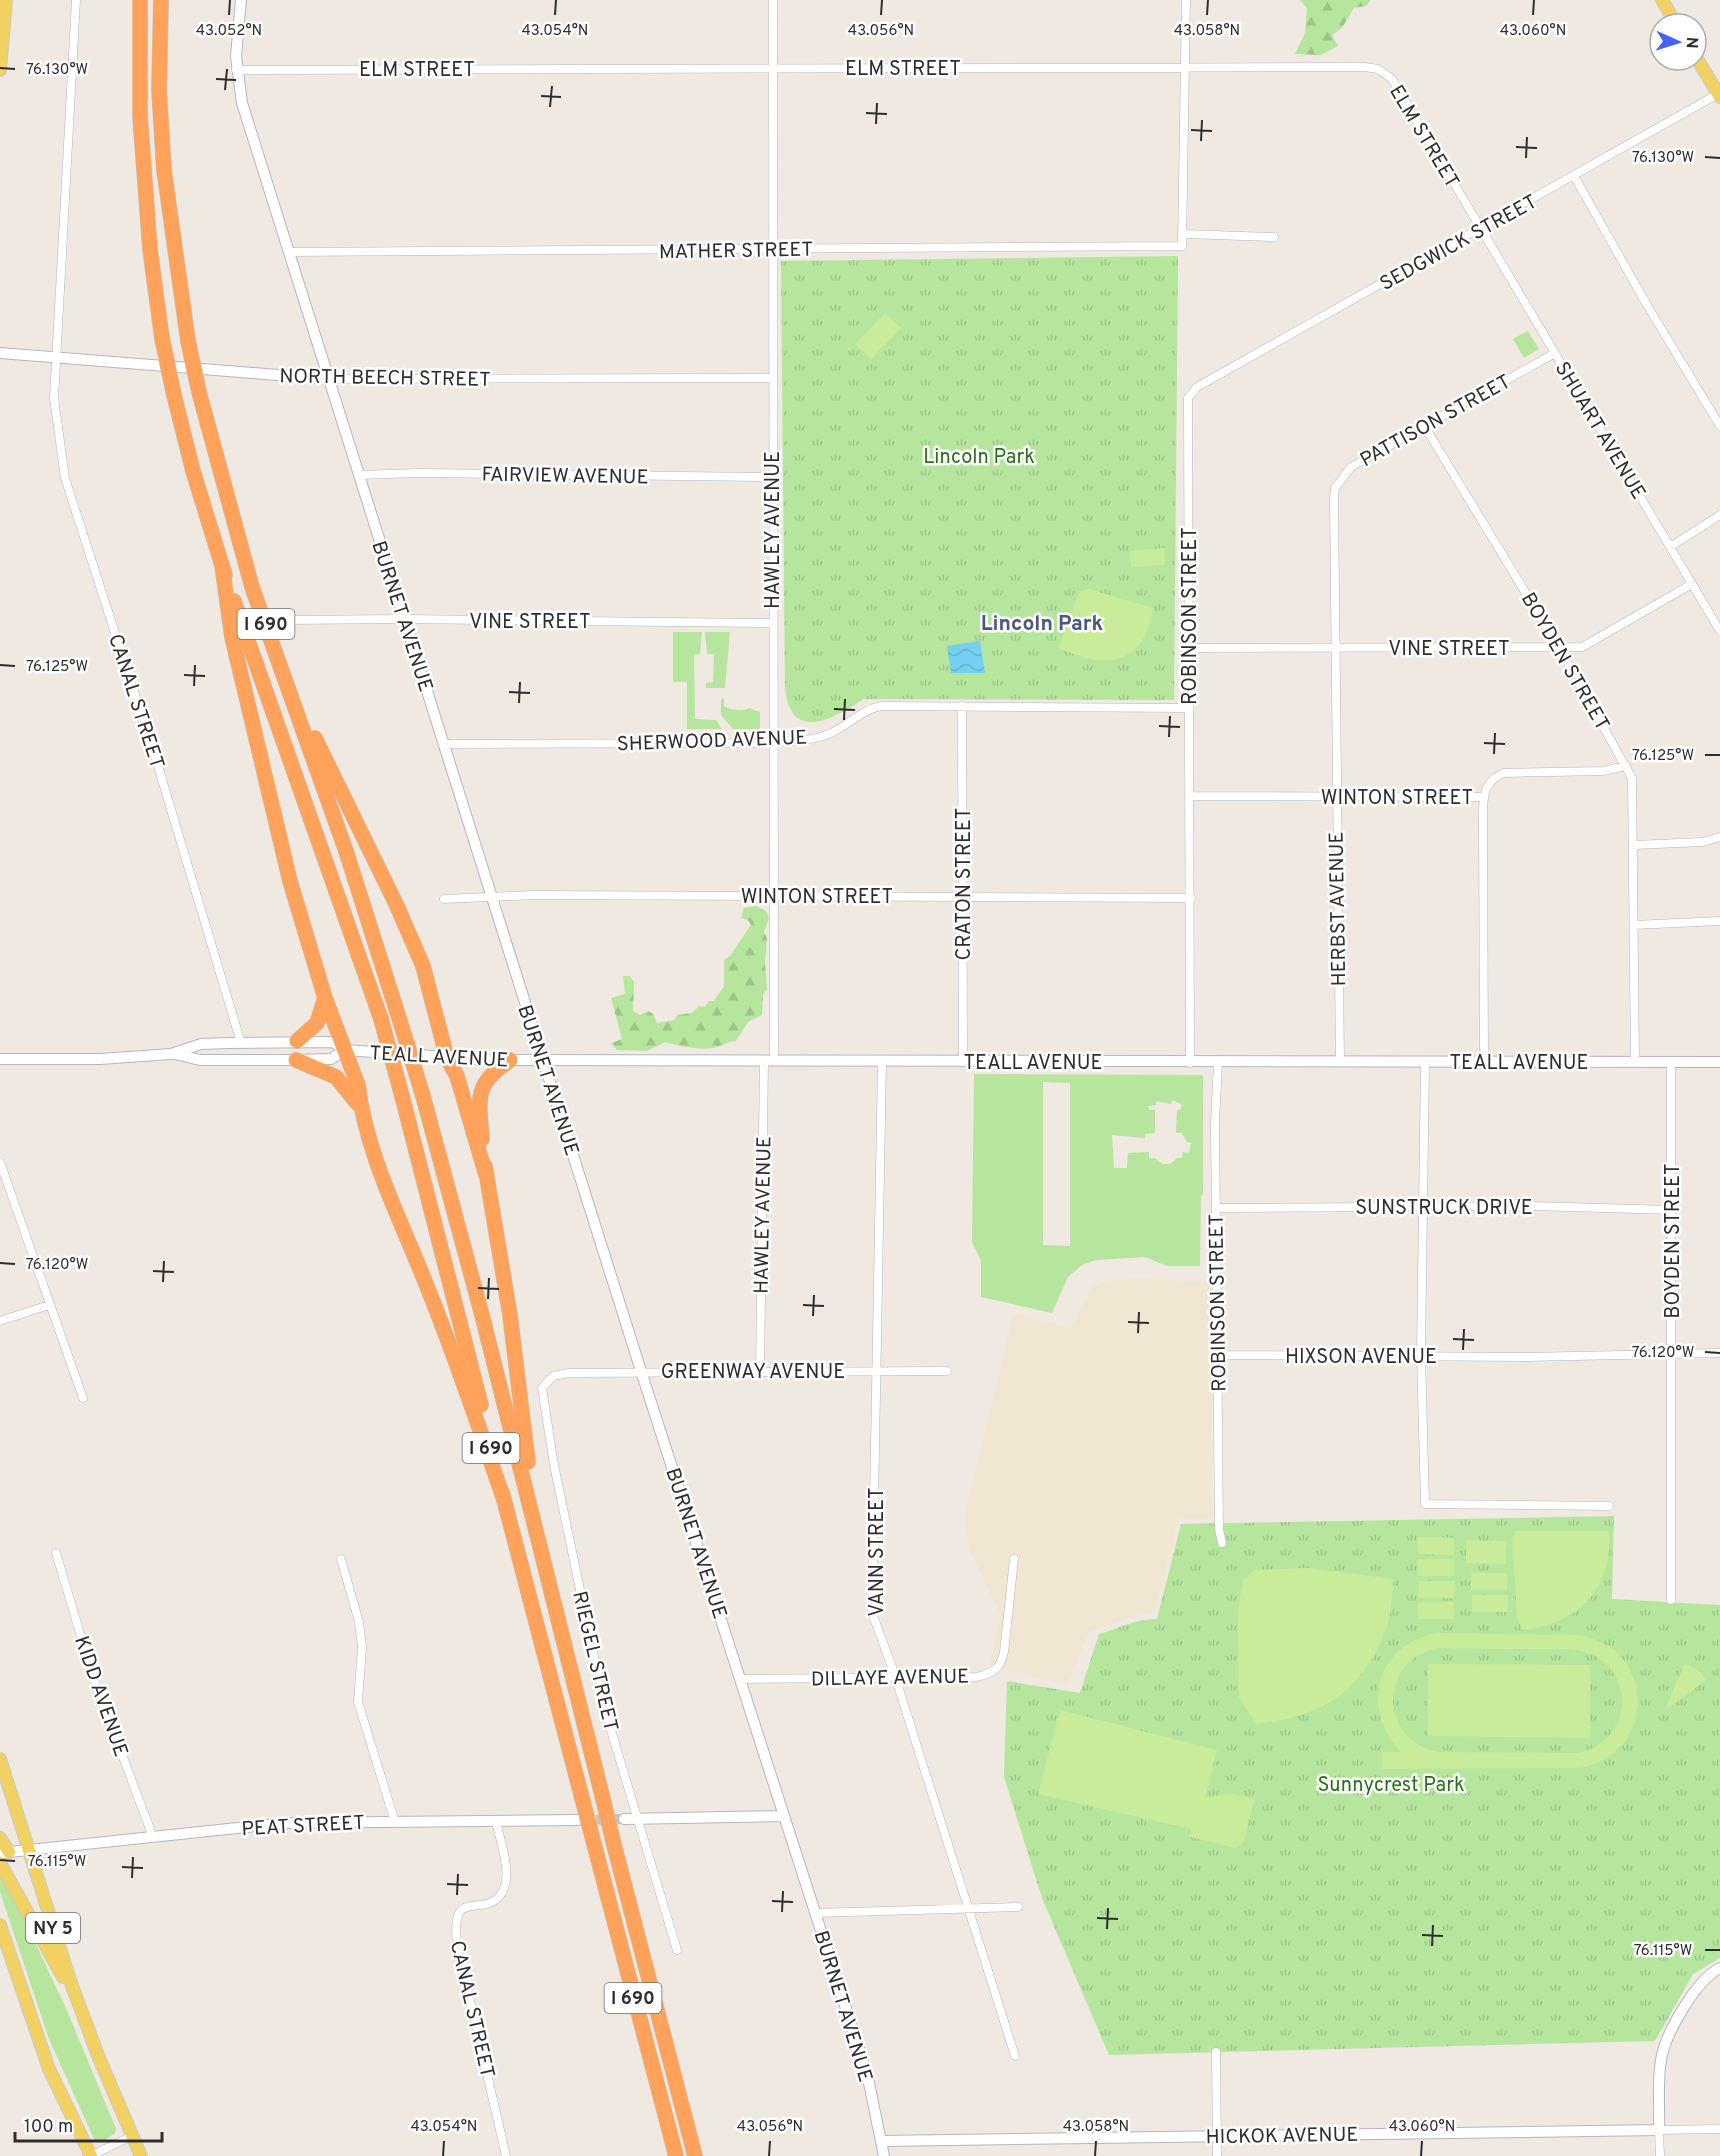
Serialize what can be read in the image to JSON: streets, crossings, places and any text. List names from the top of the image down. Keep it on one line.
{"streets":{"highway":["I 690"],"main road":["NY 5"],"street":["ELM STREET","SEDGWICK STREET","MATHER STREET","NORTH BEECH STREET","PATTISON STREET","SHUART AVENUE","FAIRVIEW AVENUE","HAWLEY AVENUE","BURNET AVENUE","ROBINSON STREET","VINE STREET","BOYDEN STREET","CANAL STREET","SHERWOOD AVENUE","WINTON STREET","CRATON STREET","HERBST AVENUE","TEALL AVENUE","SUNSTRUCK DRIVE","HIXSON AVENUE","GREENWAY AVENUE","VANN STREET","RIEGEL STREET","DILLAYE AVENUE","KIDD AVENUE","PEAT STREET","HICKOK AVENUE"]},"crossings":[["ELM STREET","SEDGWICK STREET"],["ELM STREET","SHUART AVENUE"],["ELM STREET","HAWLEY AVENUE"],["ELM STREET","BURNET AVENUE"],["SEDGWICK STREET","SHUART AVENUE"],["SEDGWICK STREET","ROBINSON STREET"],["MATHER STREET","HAWLEY AVENUE"],["MATHER STREET","BURNET AVENUE"],["NORTH BEECH STREET","HAWLEY AVENUE"],["NORTH BEECH STREET","BURNET AVENUE"],["NORTH BEECH STREET","CANAL STREET"],["PATTISON STREET","SHUART AVENUE"],["PATTISON STREET","VINE STREET"],["PATTISON STREET","BOYDEN STREET"],["PATTISON STREET","HERBST AVENUE"],["SHUART AVENUE","VINE STREET"],["FAIRVIEW AVENUE","HAWLEY AVENUE"],["FAIRVIEW AVENUE","BURNET AVENUE"],["HAWLEY AVENUE","VINE STREET"],["HAWLEY AVENUE","SHERWOOD AVENUE"],["HAWLEY AVENUE","WINTON STREET"],["HAWLEY AVENUE","TEALL AVENUE"],["HAWLEY AVENUE","GREENWAY AVENUE"],["BURNET AVENUE","VINE STREET"],["BURNET AVENUE","SHERWOOD AVENUE"],["BURNET AVENUE","WINTON STREET"],["BURNET AVENUE","TEALL AVENUE"],["BURNET AVENUE","GREENWAY AVENUE"],["BURNET AVENUE","DILLAYE AVENUE"],["BURNET AVENUE","HICKOK AVENUE"],["ROBINSON STREET","VINE STREET"],["ROBINSON STREET","SHERWOOD AVENUE"],["ROBINSON STREET","WINTON STREET"],["ROBINSON STREET","TEALL AVENUE"],["ROBINSON STREET","SUNSTRUCK DRIVE"],["ROBINSON STREET","HIXSON AVENUE"],["VINE STREET","BOYDEN STREET"],["VINE STREET","HERBST AVENUE"],["BOYDEN STREET","WINTON STREET"],["BOYDEN STREET","TEALL AVENUE"],["BOYDEN STREET","SUNSTRUCK DRIVE"],["BOYDEN STREET","HIXSON AVENUE"],["CANAL STREET","TEALL AVENUE"],["CANAL STREET","PEAT STREET"],["SHERWOOD AVENUE","CRATON STREET"],["WINTON STREET","CRATON STREET"],["WINTON STREET","HERBST AVENUE"],["CRATON STREET","TEALL AVENUE"],["HERBST AVENUE","TEALL AVENUE"],["TEALL AVENUE","VANN STREET"],["GREENWAY AVENUE","VANN STREET"],["GREENWAY AVENUE","RIEGEL STREET"],["VANN STREET","DILLAYE AVENUE"],["KIDD AVENUE","PEAT STREET"],["PEAT STREET","NY 5"]],"districts":["Lincoln Park"],"parks":["Lincoln Park","Sunnycrest Park"],"scale_bar":"100 m","north":"right","coordinates":["43.052°N","43.054°N","43.056°N","43.058°N","43.060°N","76.130°W","76.125°W","76.120°W","76.115°W"]}
